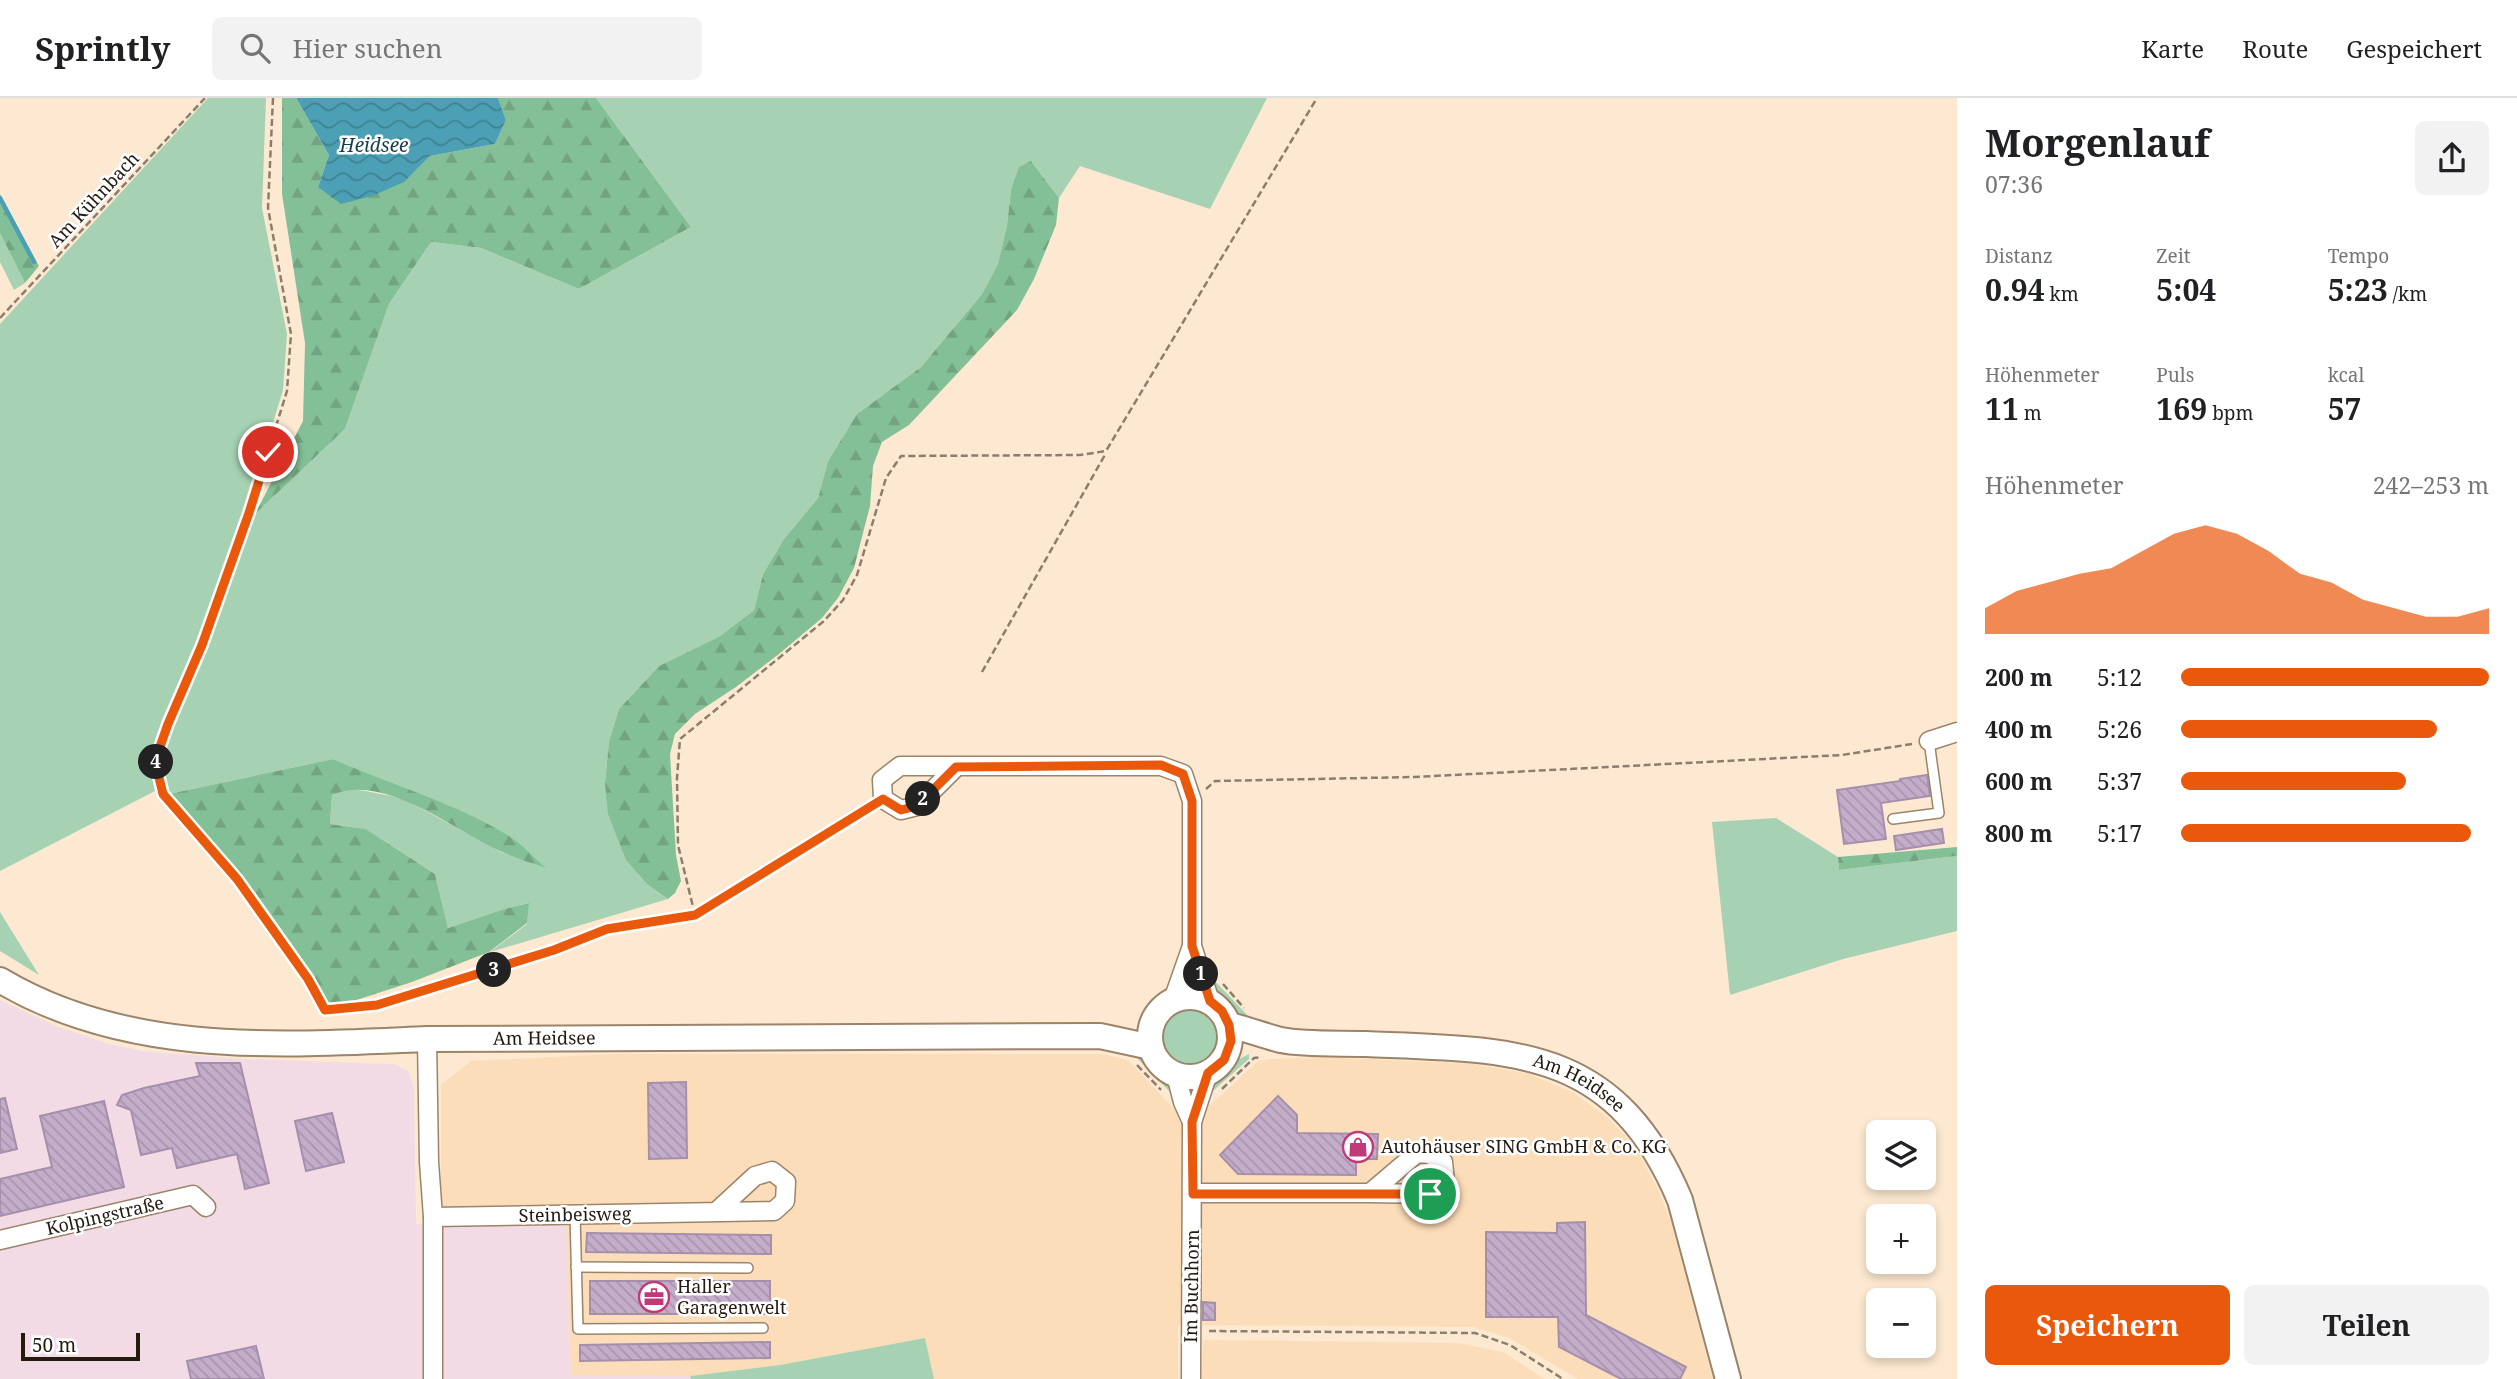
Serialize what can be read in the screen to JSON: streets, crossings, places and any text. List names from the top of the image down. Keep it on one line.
{"streets":{"main road":["Am Heidsee"],"street":["Steinbeisweg","Kolpingstraße","Im Buchhorn"],"path":["Am Kühnbach"]},"crossings":[["Am Heidsee","Im Buchhorn"]],"water":["Heidsee"],"places":{"shop":["Autohäuser SING GmbH & Co. KG"],"office":["Haller Garagenwelt"]},"scale_bar":"50 m","page":{"header":"Sprintly","search":"Hier suchen","nav":["Karte","Route","Gespeichert"],"heading":["Morgenlauf","07:36"],"stats":[["Distanz","0.94 km"],["Zeit","5:04"],["Tempo","5:23 /km"],["Höhenmeter","11 m"],["Puls","169 bpm"],["kcal","57"]],"chart":["Höhenmeter","242–253 m"],"list":[{"name":"200 m","note":"5:12"},{"name":"400 m","note":"5:26"},{"name":"600 m","note":"5:37"},{"name":"800 m","note":"5:17"}],"pins":["4","2","3","1"],"map_buttons":["+","−"],"buttons":["Speichern","Teilen"],"scale":"50 m"}}
